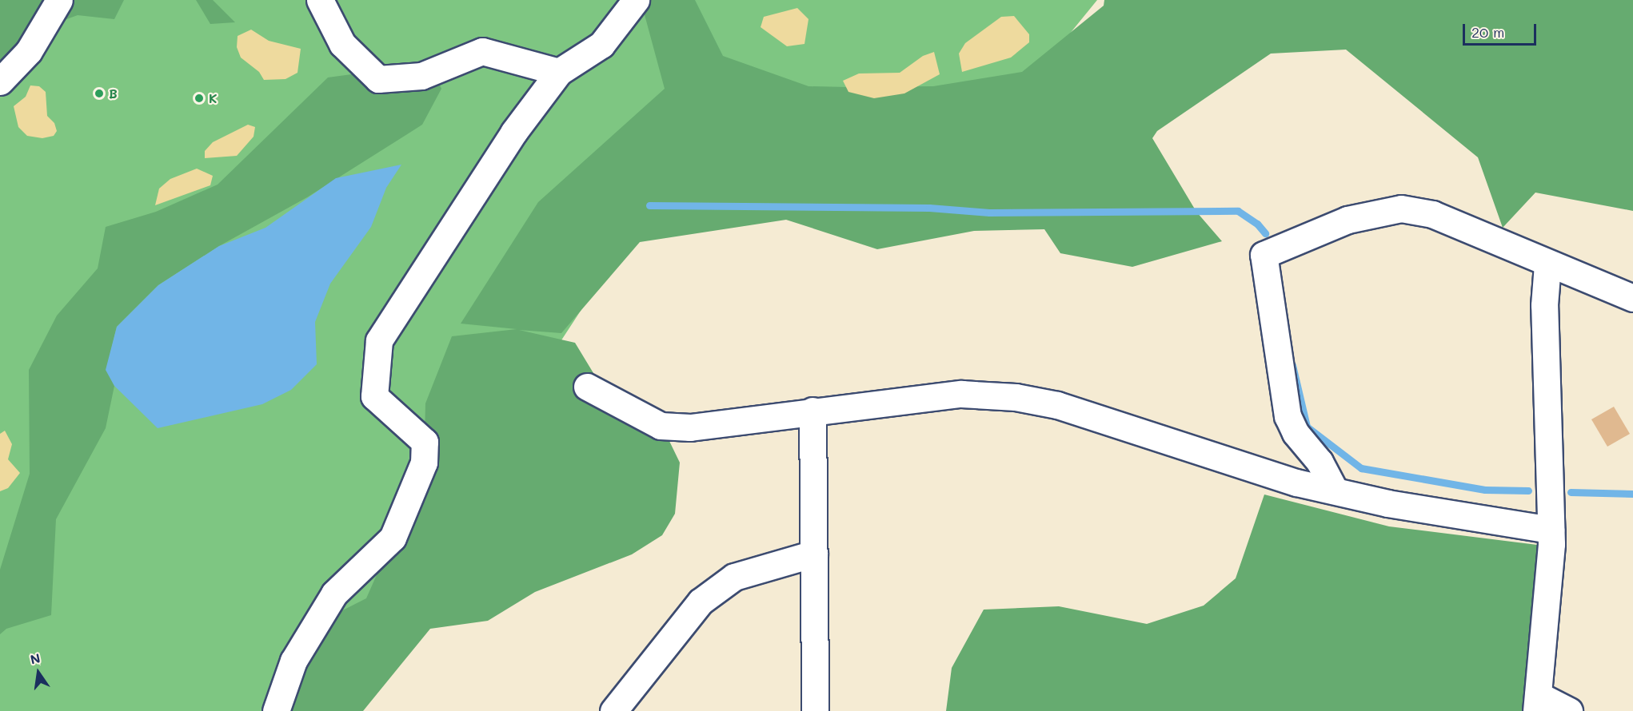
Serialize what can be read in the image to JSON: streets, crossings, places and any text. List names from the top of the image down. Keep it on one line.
{"places":["B","K"],"scale_bar":"20 m","north":"top"}
